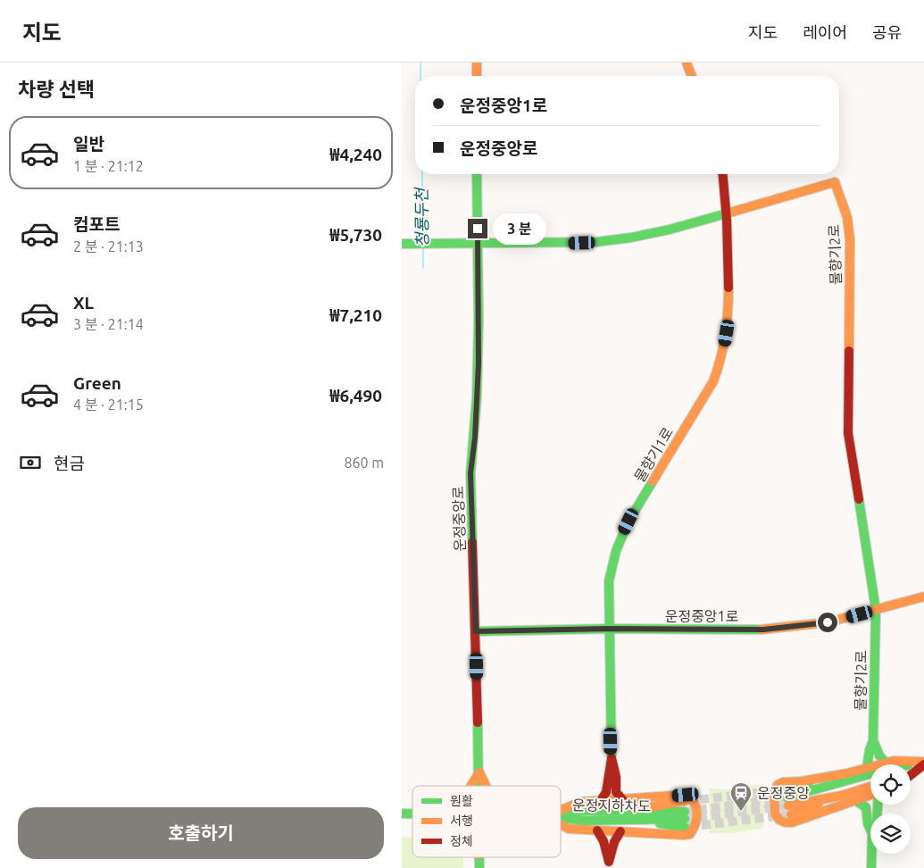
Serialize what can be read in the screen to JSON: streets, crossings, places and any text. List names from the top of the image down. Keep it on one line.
{"streets":{"street":["물향기2로","물향기1로","운정중앙로","운정중앙1로","운정지하차도"]},"crossings":[["물향기2로","물향기1로"],["물향기2로","운정중앙로"],["물향기2로","운정중앙1로"],["물향기1로","운정중앙1로"],["운정중앙로","운정중앙1로"]],"water":["청룡두천"],"places":{"station":["운정중앙"]},"legend":["원활","서행","정체"],"page":{"header":"지도","nav":["지도","레이어","공유"],"heading":"차량 선택","banner":["운정중앙1로","운정중앙로"],"list":[{"name":"일반","note":"1 분 · 21:12","value":"₩4,240"},{"name":"컴포트","note":"2 분 · 21:13","value":"₩5,730"},{"name":"XL","note":"3 분 · 21:14","value":"₩7,210"},{"name":"Green","note":"4 분 · 21:15","value":"₩6,490"}],"bubble":"3 분","pay":["현금","860 m"],"buttons":"호출하기"}}
